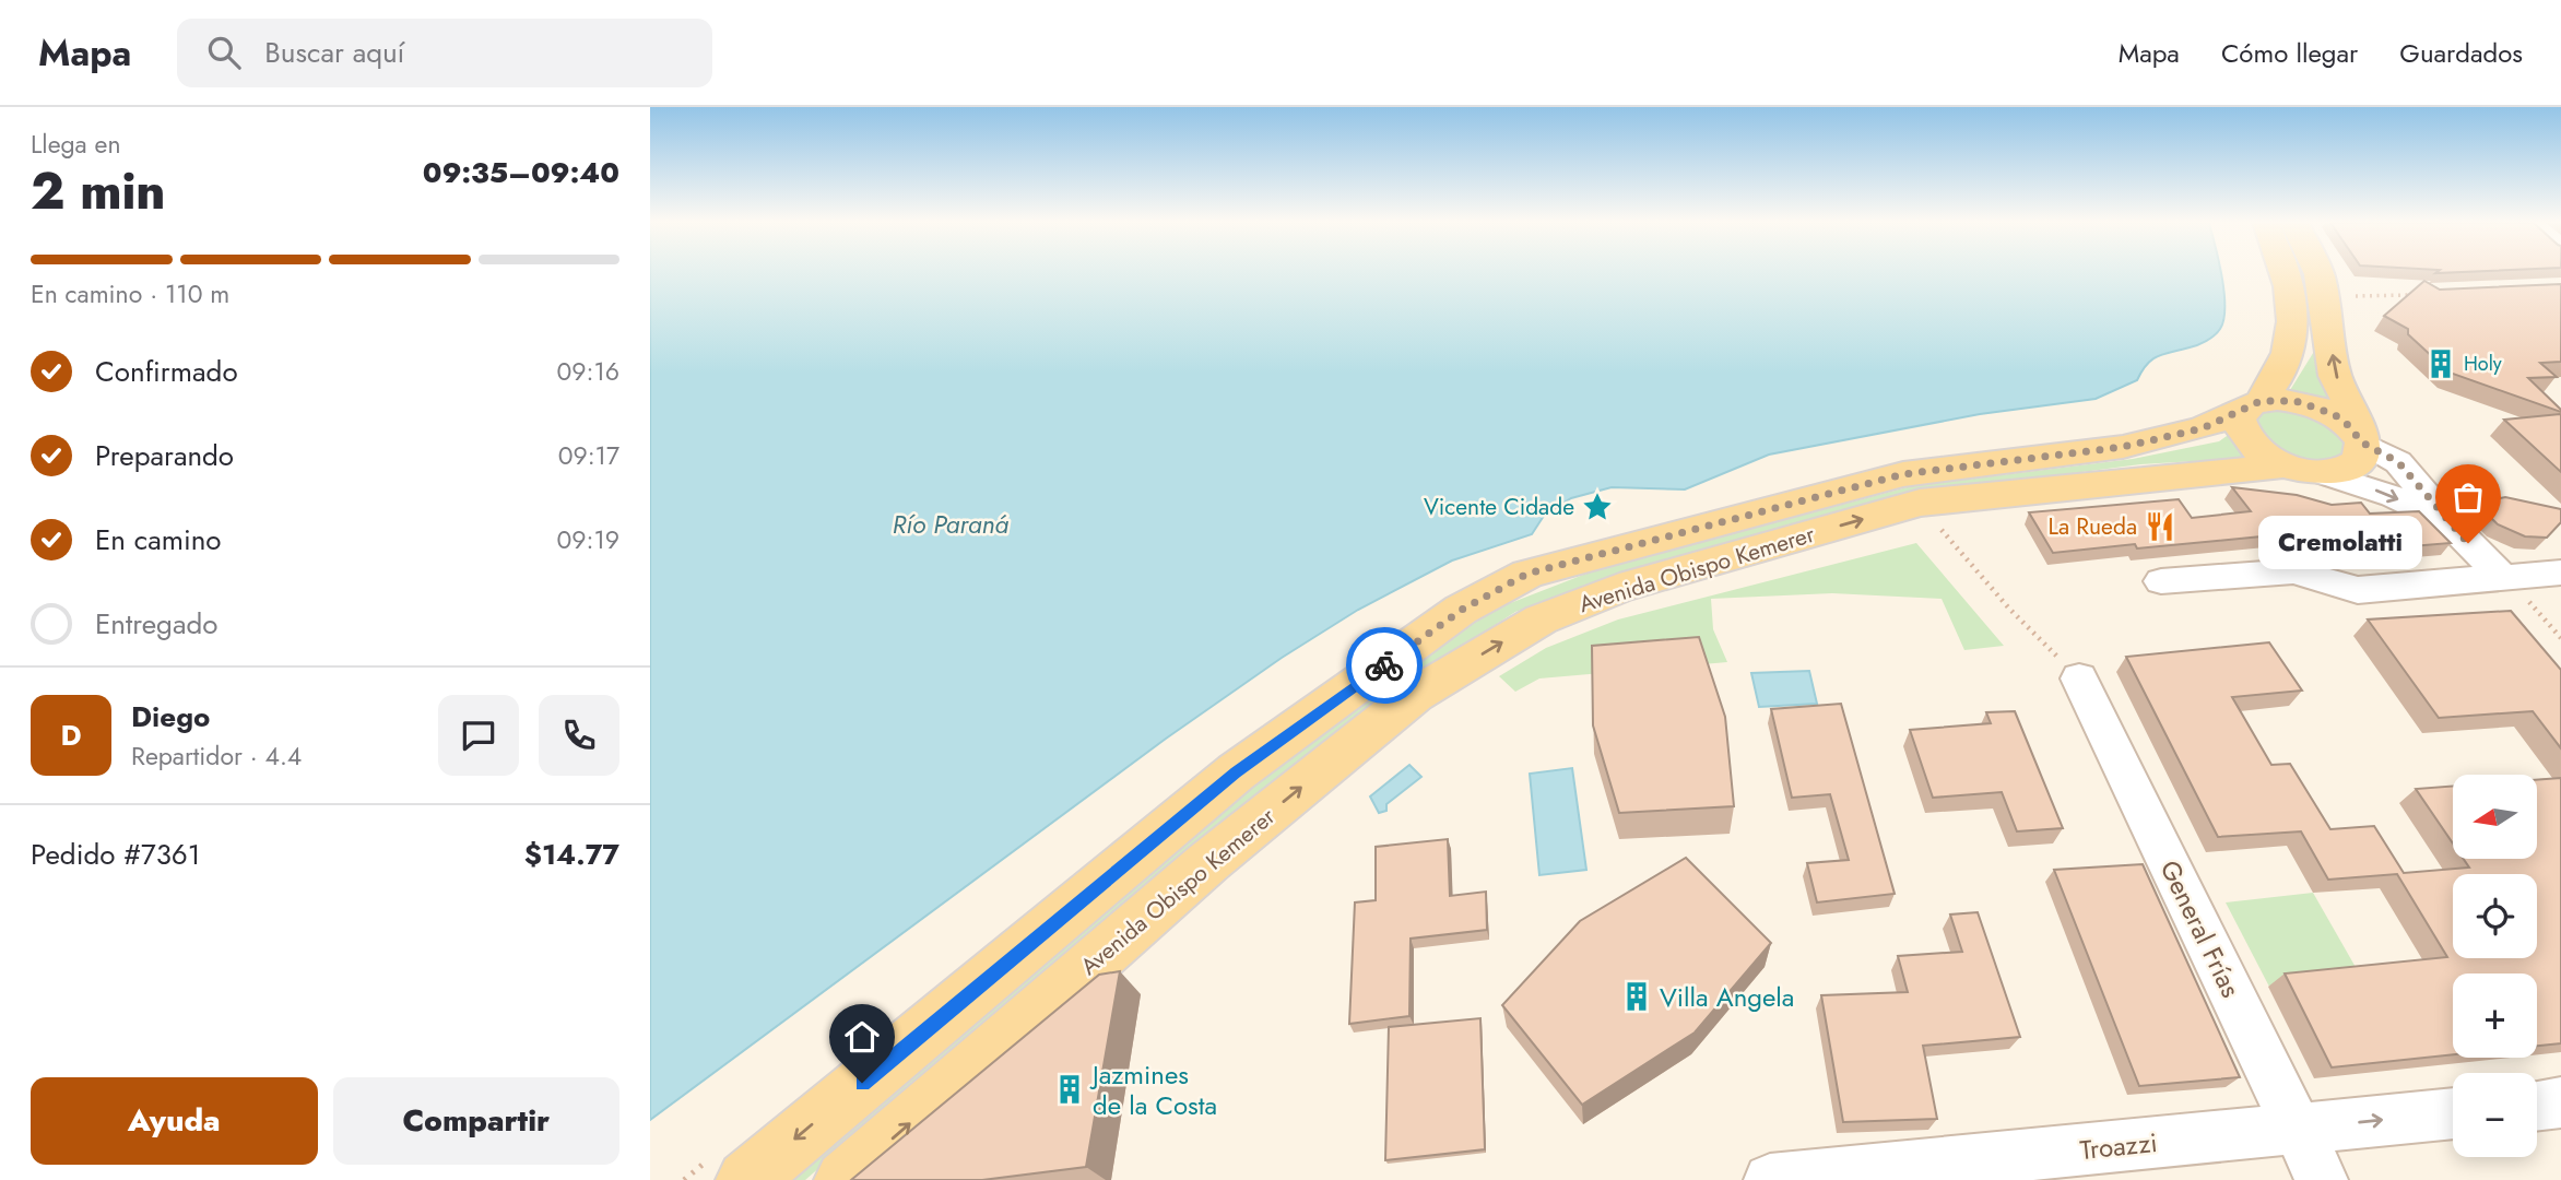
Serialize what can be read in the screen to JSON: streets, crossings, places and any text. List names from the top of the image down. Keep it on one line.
{"streets":{"main road":["Avenida Obispo Kemerer"],"street":["General Frías","Troazzi"]},"crossings":[["General Frías","Troazzi"]],"water":["Río Paraná"],"places":{"building":["Holy","Villa Angela","Jazmines de la Costa"],"place":["Vicente Cidade"],"restaurant":["La Rueda"],"other":["Cremolatti"]},"north":"left","page":{"header":"Mapa","search":"Buscar aquí","nav":["Mapa","Cómo llegar","Guardados"],"heading":["2 min","Llega en","09:35–09:40"],"panel":["Diego","Repartidor · 4.4","Pedido #7361","$14.77"],"bar":"En camino · 110 m","list":[["Confirmado","09:16"],["Preparando","09:17"],["En camino","09:19"],"Entregado"],"bubble":"Cremolatti","round":"D","map_buttons":["+","−"],"buttons":["Ayuda","Compartir"]}}
